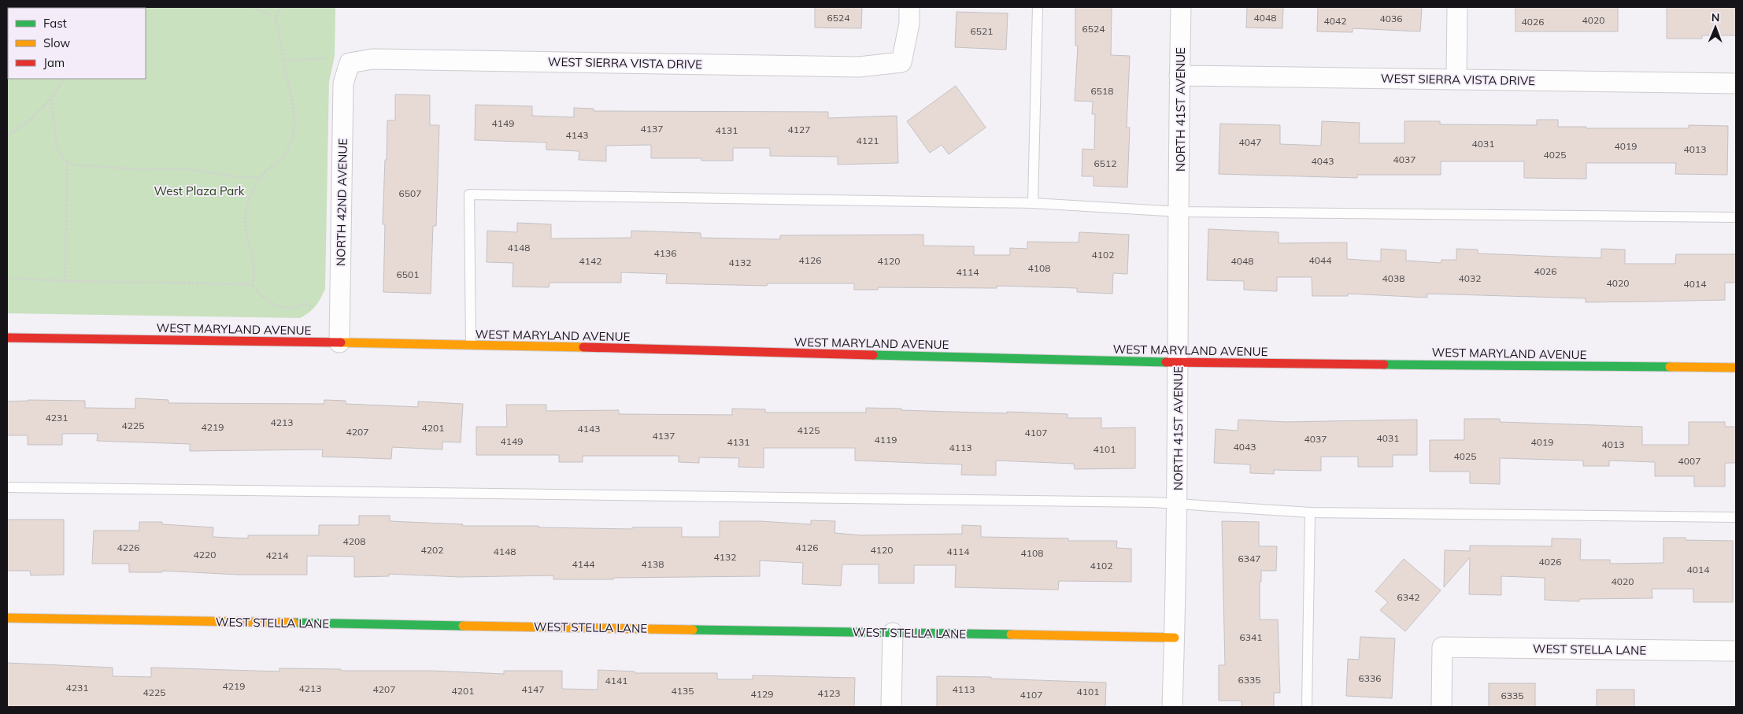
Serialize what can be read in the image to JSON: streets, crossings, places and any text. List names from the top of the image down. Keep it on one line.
{"streets":{"street":["WEST SIERRA VISTA DRIVE","NORTH 41ST AVENUE","NORTH 42ND AVENUE","WEST MARYLAND AVENUE","WEST STELLA LANE"]},"crossings":[["WEST SIERRA VISTA DRIVE","NORTH 41ST AVENUE"],["WEST SIERRA VISTA DRIVE","NORTH 42ND AVENUE"],["NORTH 41ST AVENUE","WEST MARYLAND AVENUE"],["NORTH 41ST AVENUE","WEST STELLA LANE"],["NORTH 42ND AVENUE","WEST MARYLAND AVENUE"]],"parks":["West Plaza Park"],"house_numbers":["6524","4048","4036","4020","4042","4026","6524","6521","6518","4149","4137","4127","4131","4143","4121","4047","4031","4019","4013","4025","4037","4043","6512","6507","4148","4136","4102","4126","4044","4142","4120","4048","4132","4108","4026","4114","6501","4038","4032","4020","4014","4231","4213","4225","4219","4201","4143","4125","4207","4107","4137","4031","4037","4119","4149","4131","4019","4013","4043","4113","4101","4025","4007","4208","4226","4126","4202","4120","4148","4114","4108","4220","4214","4132","6347","4026","4144","4138","4102","4014","4020","6342","6341","6336","6335","4141","4219","4231","4213","4207","4147","4113","4201","4135","4101","4225","4123","4129","4107","6335"],"legend":["Fast","Slow","Jam"],"north":"top"}
